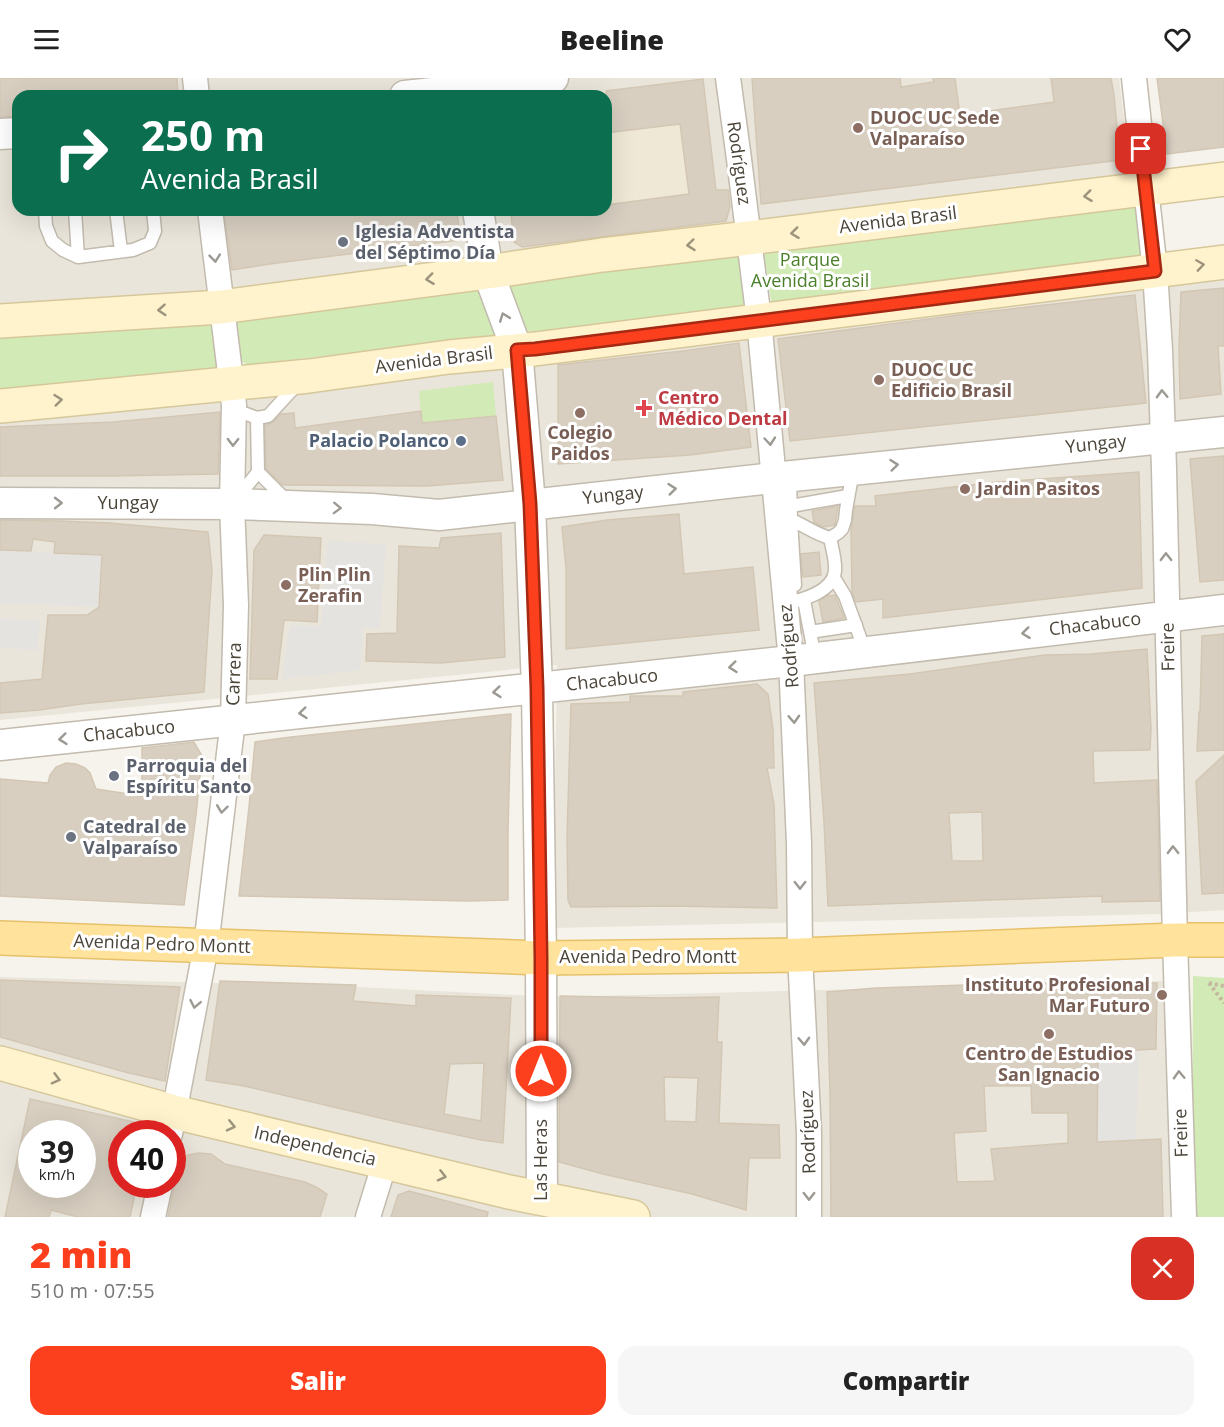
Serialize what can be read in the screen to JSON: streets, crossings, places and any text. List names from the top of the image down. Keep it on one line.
{"streets":{"main road":["Avenida Brasil","Avenida Pedro Montt","Independencia"],"street":["Rodríguez","Yungay","Chacabuco","Freire","Carrera","Las Heras"]},"crossings":[["Rodríguez","Avenida Brasil"],["Rodríguez","Yungay"],["Rodríguez","Chacabuco"],["Rodríguez","Avenida Pedro Montt"],["Avenida Brasil","Freire"],["Avenida Brasil","Carrera"],["Avenida Brasil","Las Heras"],["Yungay","Freire"],["Yungay","Carrera"],["Yungay","Las Heras"],["Chacabuco","Freire"],["Chacabuco","Carrera"],["Chacabuco","Las Heras"],["Freire","Avenida Pedro Montt"],["Carrera","Avenida Pedro Montt"],["Avenida Pedro Montt","Las Heras"],["Independencia","Las Heras"]],"one_way":["Rodríguez","Yungay","Chacabuco","Freire","Carrera","Independencia"],"parks":["Parque Avenida Brasil"],"places":{"other":["DUOC UC Sede Valparaíso","Iglesia Adventista del Séptimo Día","DUOC UC Edificio Brasil","Colegio Paidos","Palacio Polanco","Jardin Pasitos","Plin Plin Zerafin","Parroquia del Espíritu Santo","Catedral de Valparaíso","Instituto Profesional Mar Futuro","Centro de Estudios San Ignacio"],"health":["Centro Médico Dental"]},"page":{"header":"Beeline","turn":["250 m","Avenida Brasil"],"speed":"39 km/h","limit":"40","heading":["2 min","510 m · 07:55"],"buttons":["Salir","Compartir"]}}
